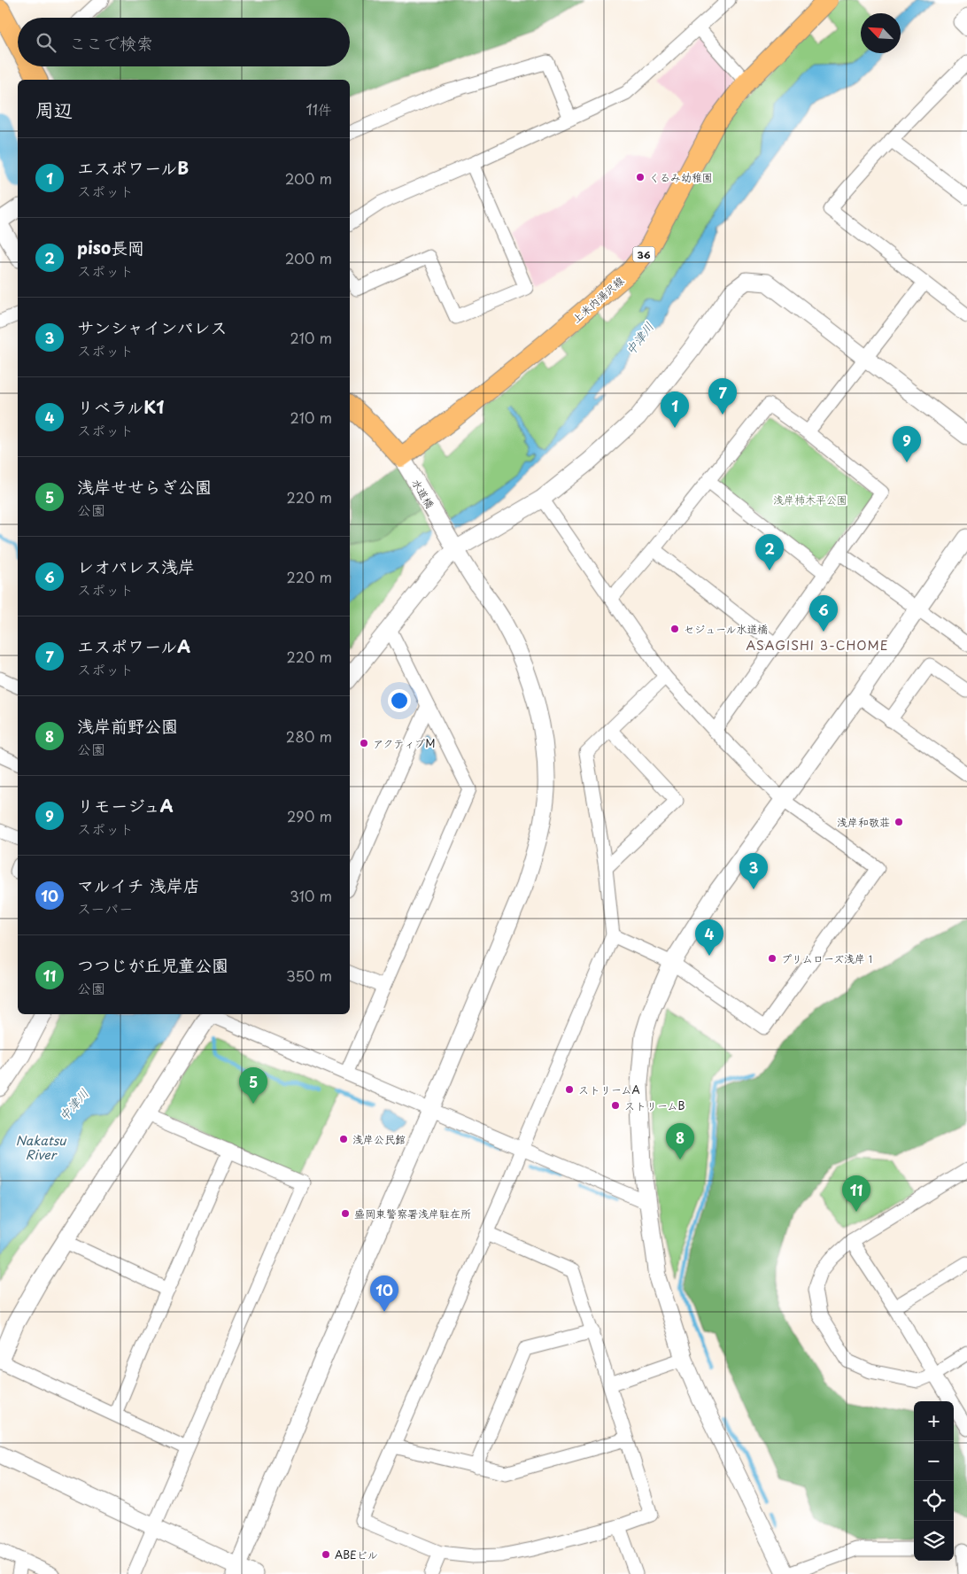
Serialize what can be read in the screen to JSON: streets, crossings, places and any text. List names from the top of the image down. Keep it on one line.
{"streets":{"main road":["36","上米内湯沢線"],"street":["水道橋"]},"crossings":[["上米内湯沢線","水道橋"]],"districts":["ASAGISHI 3-CHOME"],"water":["中津川","Nakatsu River"],"parks":["浅岸柿木平公園"],"places":["くるみ幼稚園","セジュール水道橋","アクティブM","浅岸和敬荘","プリムローズ浅岸１","ストリームA","ストリームB","浅岸公民館","盛岡東警察署浅岸駐在所","ABEビル"],"north":"top left","page":{"search":"ここで検索","heading":["周辺","11件"],"list":[{"mark":"1","name":"エスポワールB","note":"スポット","value":"200 m"},{"mark":"2","name":"piso長岡","note":"スポット","value":"200 m"},{"mark":"3","name":"サンシャインパレス","note":"スポット","value":"210 m"},{"mark":"4","name":"リベラルK1","note":"スポット","value":"210 m"},{"mark":"5","name":"浅岸せせらぎ公園","note":"公園","value":"220 m"},{"mark":"6","name":"レオパレス浅岸","note":"スポット","value":"220 m"},{"mark":"7","name":"エスポワールA","note":"スポット","value":"220 m"},{"mark":"8","name":"浅岸前野公園","note":"公園","value":"280 m"},{"mark":"9","name":"リモージュA","note":"スポット","value":"290 m"},{"mark":"10","name":"マルイチ 浅岸店","note":"スーパー","value":"310 m"},{"mark":"11","name":"つつじが丘児童公園","note":"公園","value":"350 m"}],"pins":["7","1","9","2","6","3","4","5","8","11","10"],"map_buttons":["+","−"]}}
